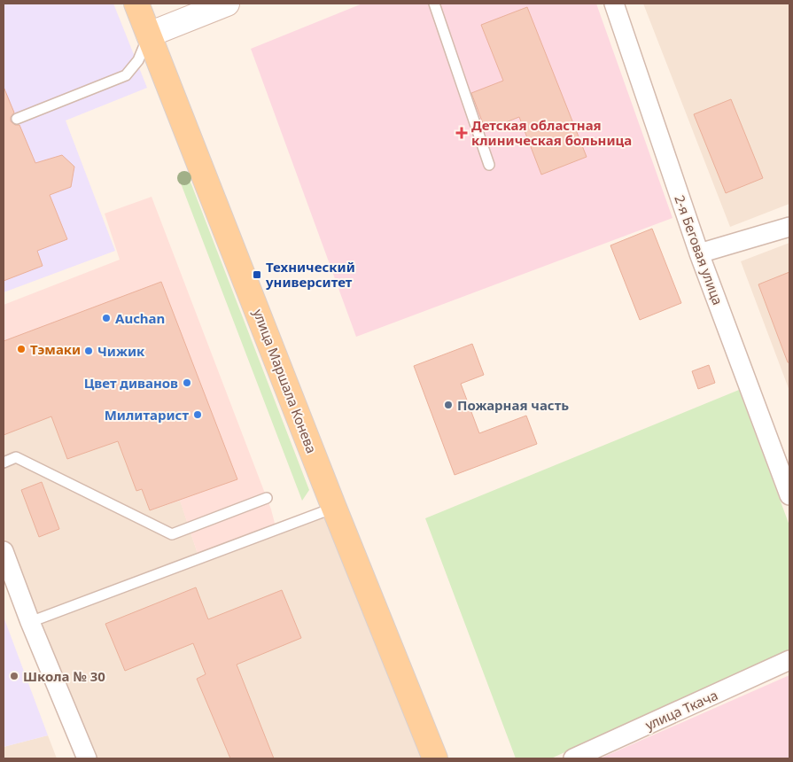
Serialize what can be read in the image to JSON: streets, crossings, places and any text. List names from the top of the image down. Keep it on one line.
{"streets":{"main road":["улица Маршала Конева"],"street":["2-я Беговая улица","улица Ткача"]},"places":{"health":["Детская областная клиническая больница"],"transit":["Технический университет"],"other":["Auchan","Тэмаки","Чижик","Цвет диванов","Пожарная часть","Милитарист","Школа № 30"]}}
